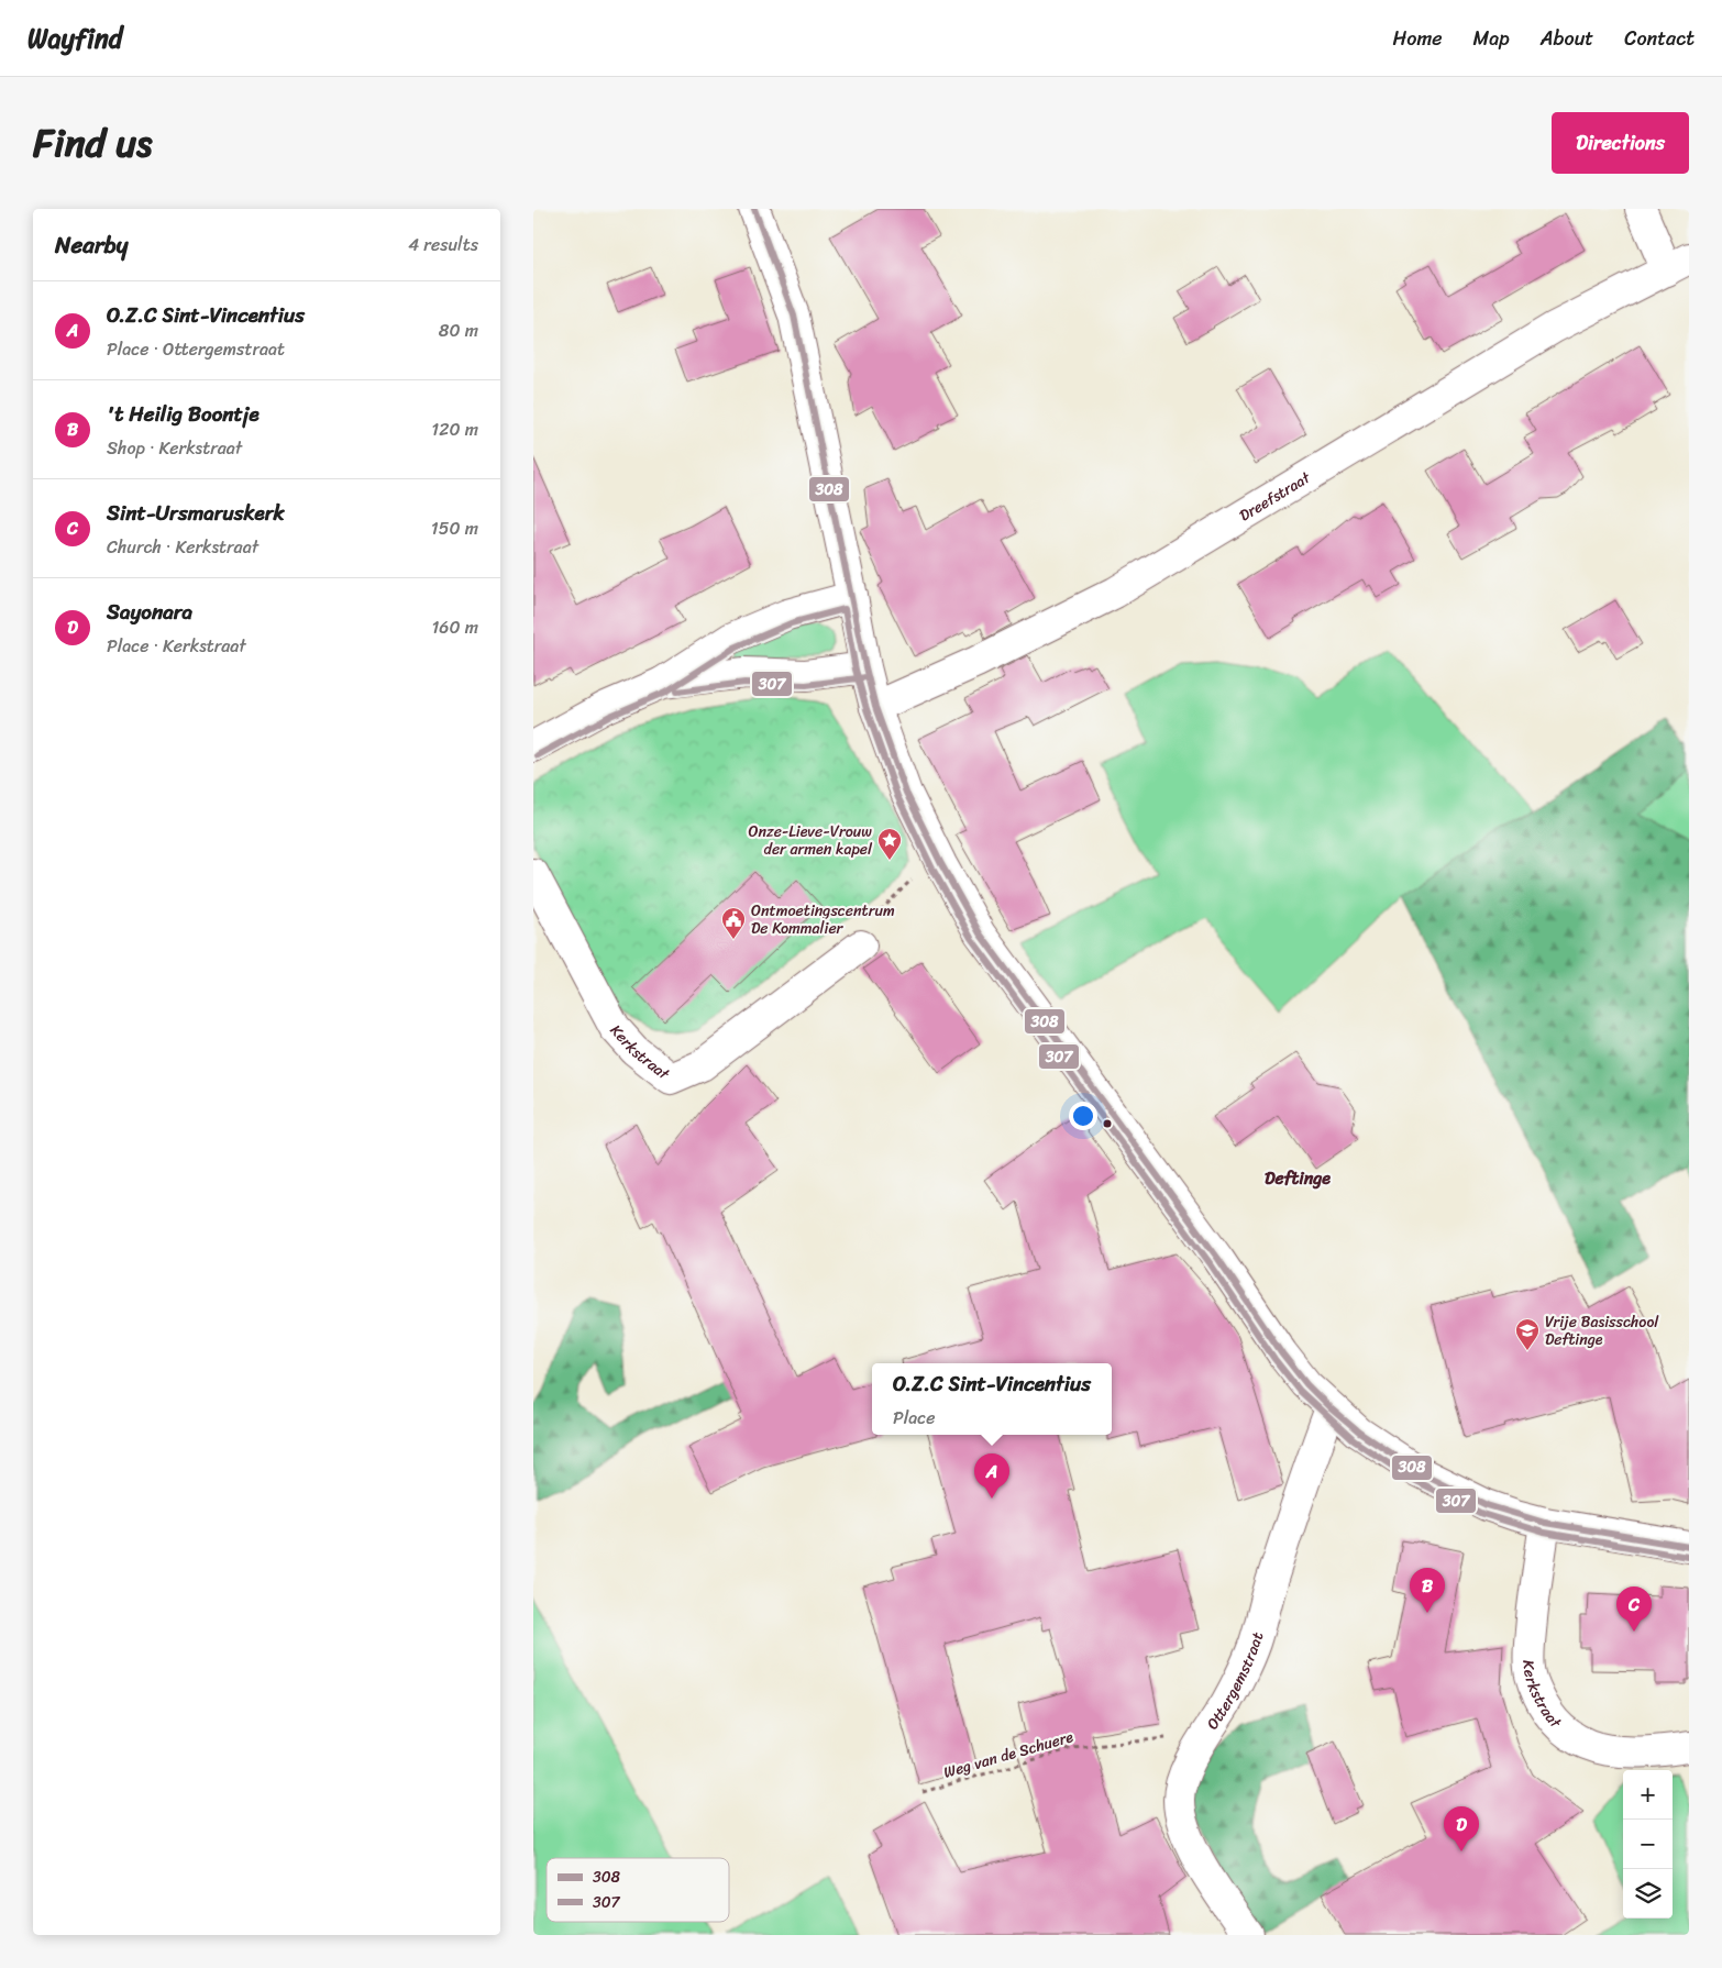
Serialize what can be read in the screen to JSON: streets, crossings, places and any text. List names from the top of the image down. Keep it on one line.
{"streets":{"street":["Dreefstraat","Kerkstraat","Ottergemstraat"],"path":["Weg van de Schuere"]},"crossings":[["Ottergemstraat","Weg van de Schuere"]],"districts":["Deftinge"],"places":{"place":["Onze-Lieve-Vrouw der armen kapel"],"public building":["Ontmoetingscentrum De Kommalier"],"school or university":["Vrije Basisschool Deftinge"]},"lines":["transit line 308","transit line 307"],"legend":["308","307"],"page":{"header":"Wayfind","nav":["Home","Map","About","Contact"],"title":"Find us","buttons":"Directions","heading":["Nearby","4 results"],"list":[{"mark":"A","name":"O.Z.C Sint-Vincentius","note":"Place · Ottergemstraat","value":"80 m"},{"mark":"B","name":"'t Heilig Boontje","note":"Shop · Kerkstraat","value":"120 m"},{"mark":"C","name":"Sint-Ursmaruskerk","note":"Church · Kerkstraat","value":"150 m"},{"mark":"D","name":"Sayonara","note":"Place · Kerkstraat","value":"160 m"}],"popup":["O.Z.C Sint-Vincentius","Place"],"pins":["A","B","C","D"],"map_buttons":["+","−"]}}
